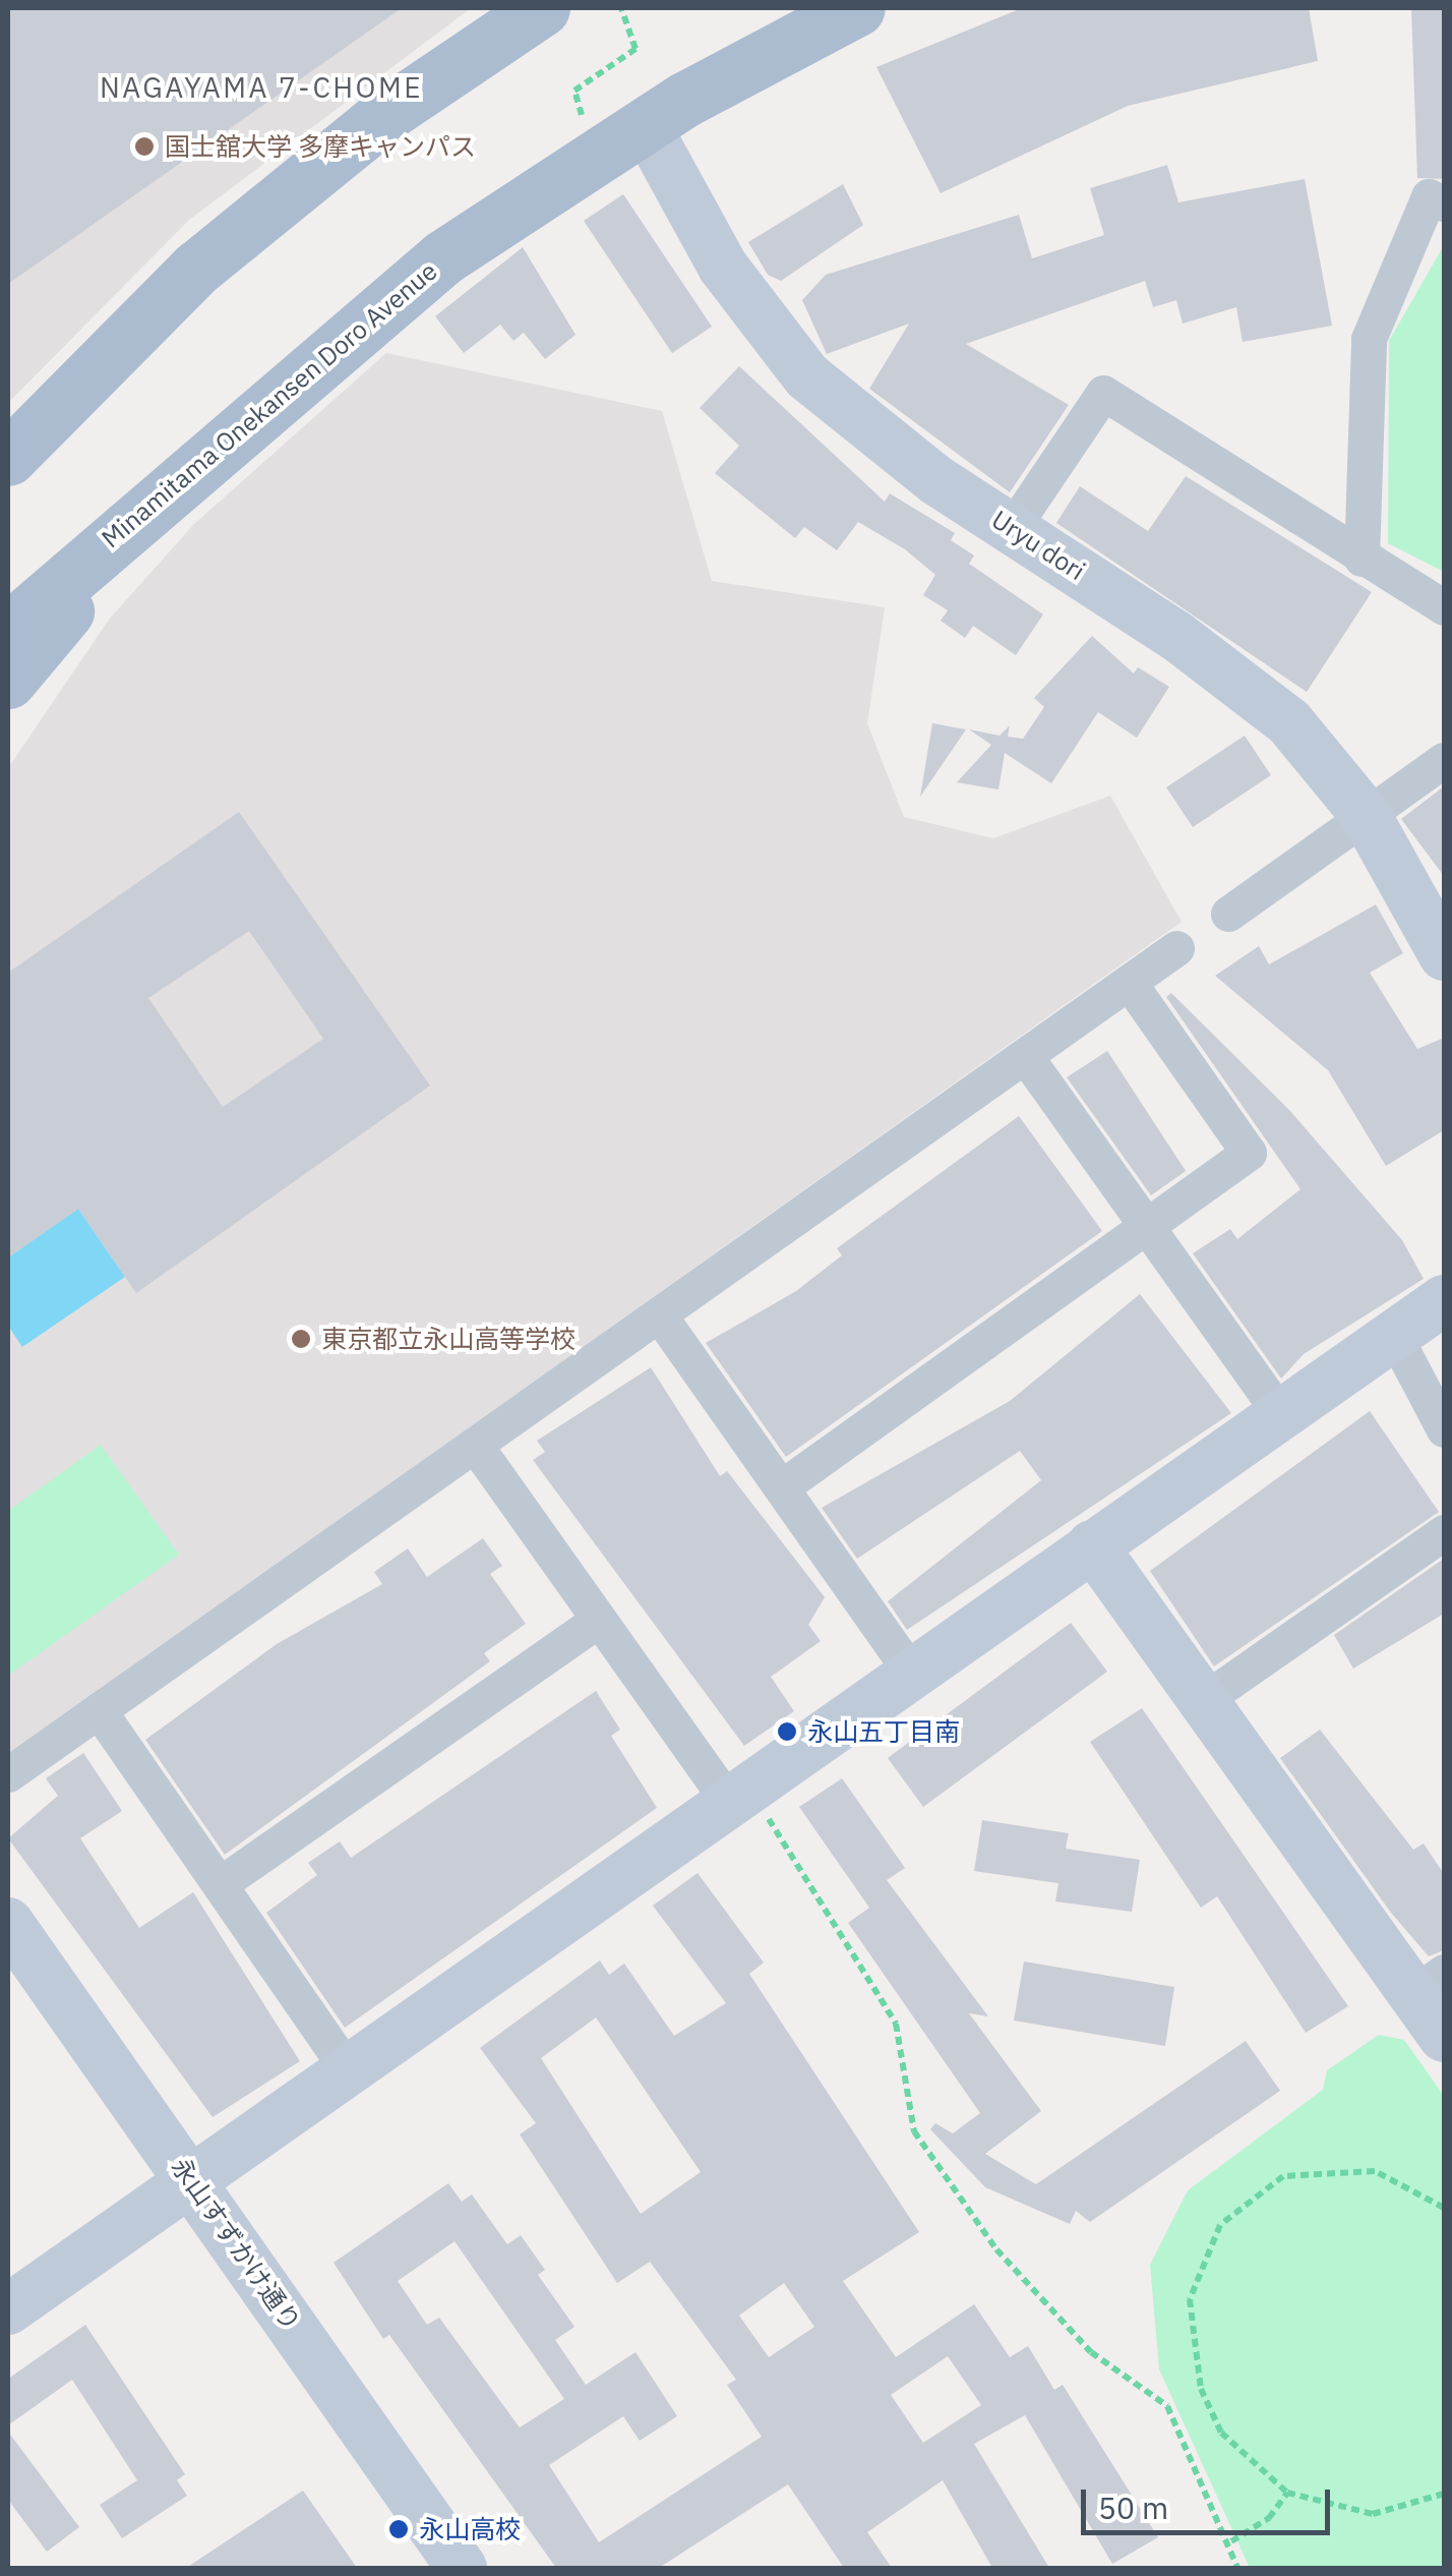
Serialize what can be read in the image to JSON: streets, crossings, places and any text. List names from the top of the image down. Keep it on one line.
{"streets":{"main road":["Minamitama Onekansen Doro Avenue"],"street":["Uryu dori","永山すずかけ通り"]},"crossings":[["Minamitama Onekansen Doro Avenue","Uryu dori"]],"districts":["NAGAYAMA 7-CHOME"],"places":["国士舘大学 多摩キャンパス","東京都立永山高等学校","永山五丁目南","永山高校"],"scale_bar":"50 m"}
